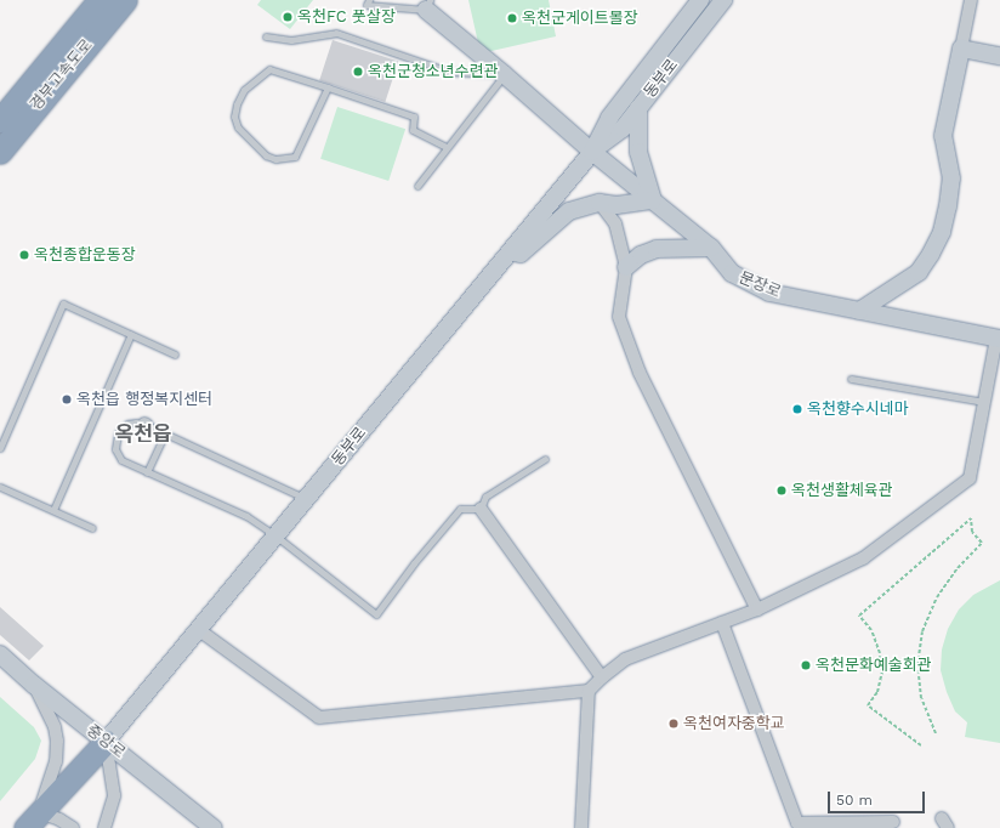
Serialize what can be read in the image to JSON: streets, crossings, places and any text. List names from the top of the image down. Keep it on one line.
{"streets":{"highway":["경부고속도로"],"street":["동부로","문장로","중앙로"]},"crossings":[["동부로","문장로"],["동부로","중앙로"]],"districts":["옥천읍"],"places":["옥천FC 풋살장","옥천군게이트볼장","옥천군청소년수련관","옥천종합운동장","옥천읍 행정복지센터","옥천향수시네마","옥천생활체육관","옥천문화예술회관","옥천여자중학교"],"scale_bar":"50 m"}
